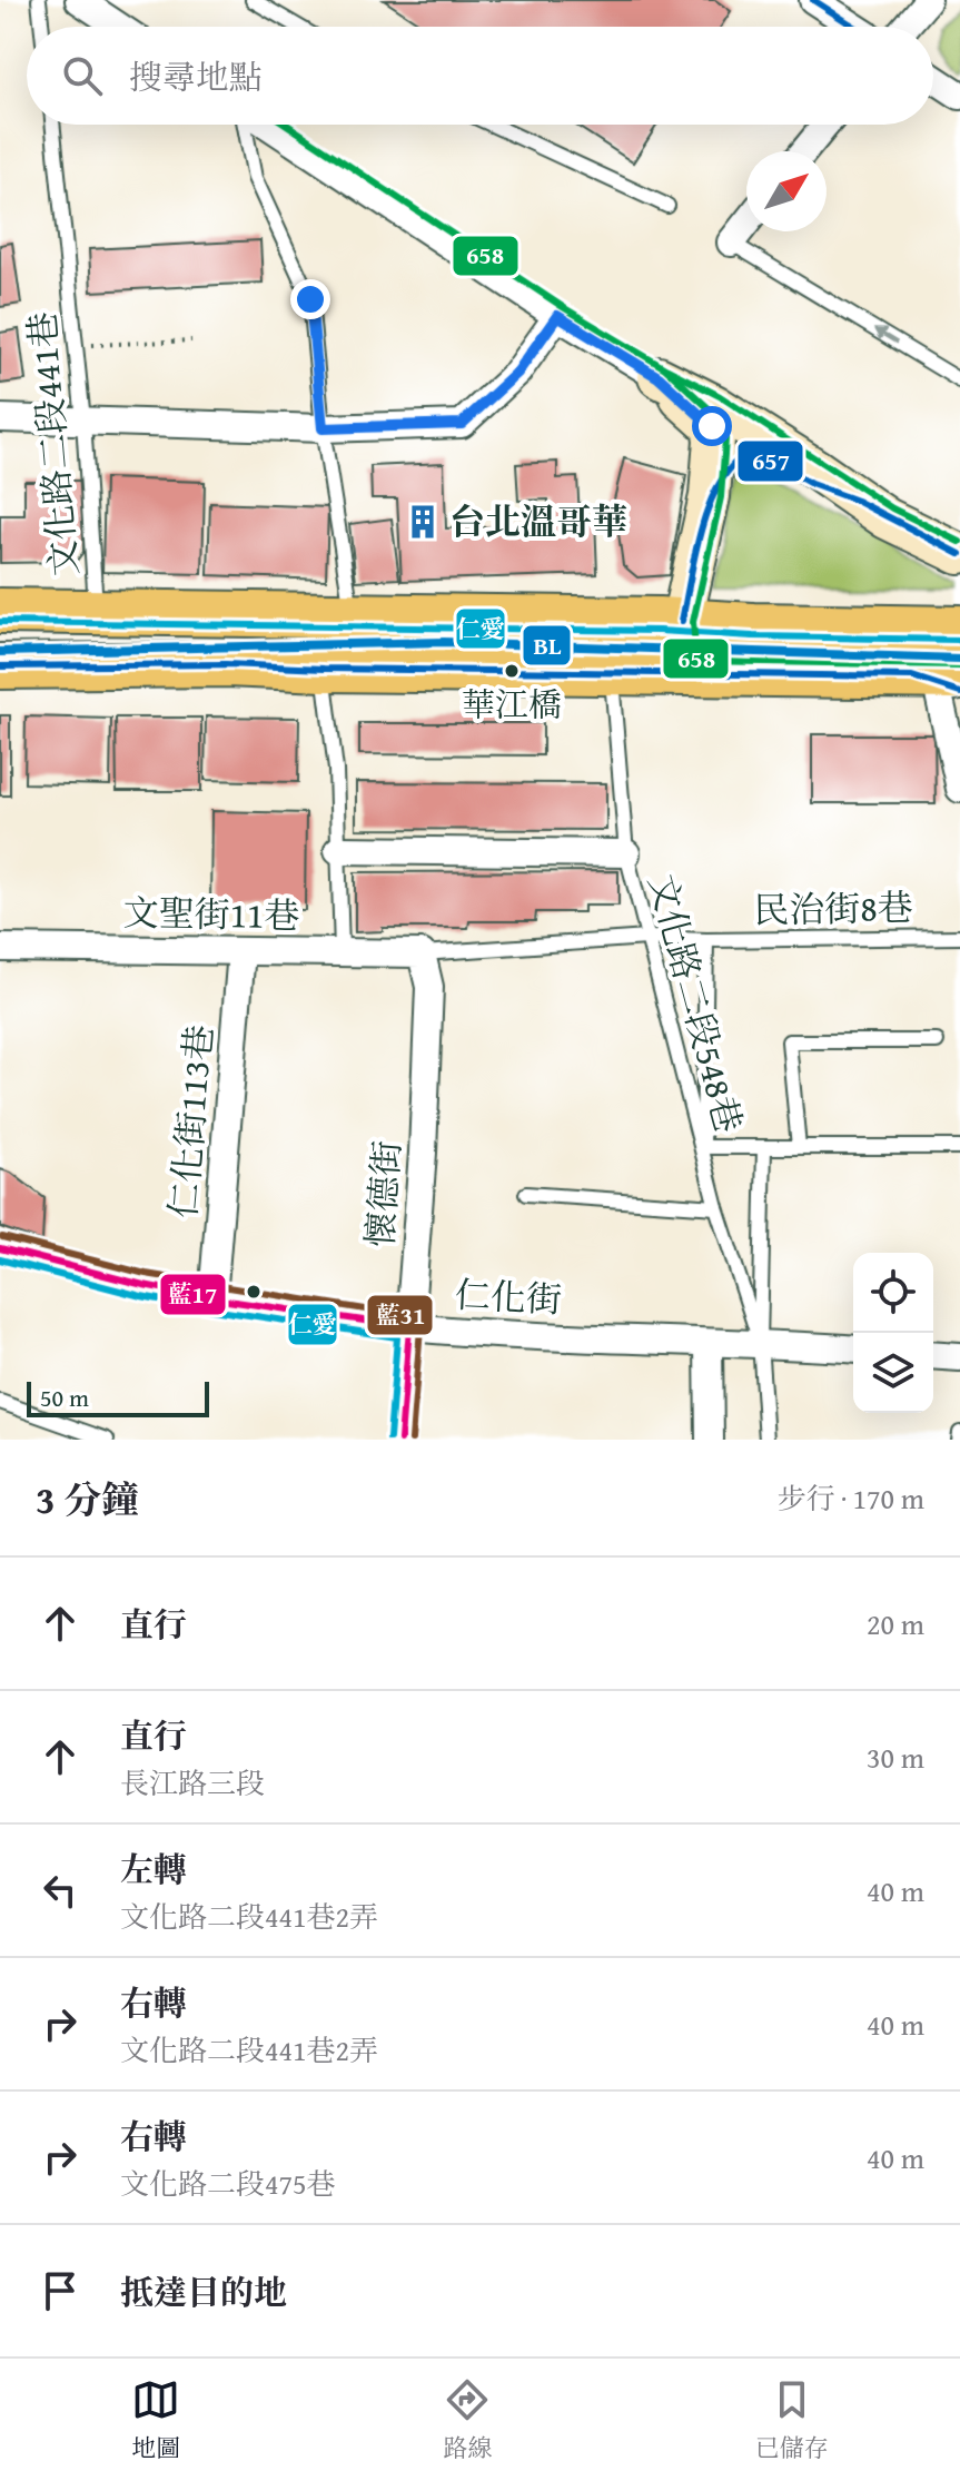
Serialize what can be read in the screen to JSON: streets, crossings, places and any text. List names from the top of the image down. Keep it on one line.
{"streets":{"street":["文聖街11巷","仁化街113巷","懷德街","仁化街"],"lane":["文化路二段441巷","民治街8巷","文化路二段548巷"]},"crossings":[["民治街8巷","文聖街11巷"],["民治街8巷","文化路二段548巷"],["民治街8巷","懷德街"],["文聖街11巷","仁化街113巷"],["文聖街11巷","懷德街"],["文化路二段548巷","仁化街"],["仁化街113巷","仁化街"],["懷德街","仁化街"]],"places":{"building":["台北溫哥華"],"other":["華江橋"]},"lines":["transit line 657","transit line 658","transit line 仁愛","transit line BL","transit line 藍31","transit line 藍17"],"scale_bar":"50 m","north":"top right","page":{"search":"搜尋地點","scale":"50 m","heading":["3 分鐘","步行 · 170 m"],"list":[["直行","20 m"],["直行","長江路三段","30 m"],["左轉","文化路二段441巷2弄","40 m"],["右轉","文化路二段441巷2弄","40 m"],["右轉","文化路二段475巷","40 m"],"抵達目的地"],"nav":["地圖","路線","已儲存"]}}
